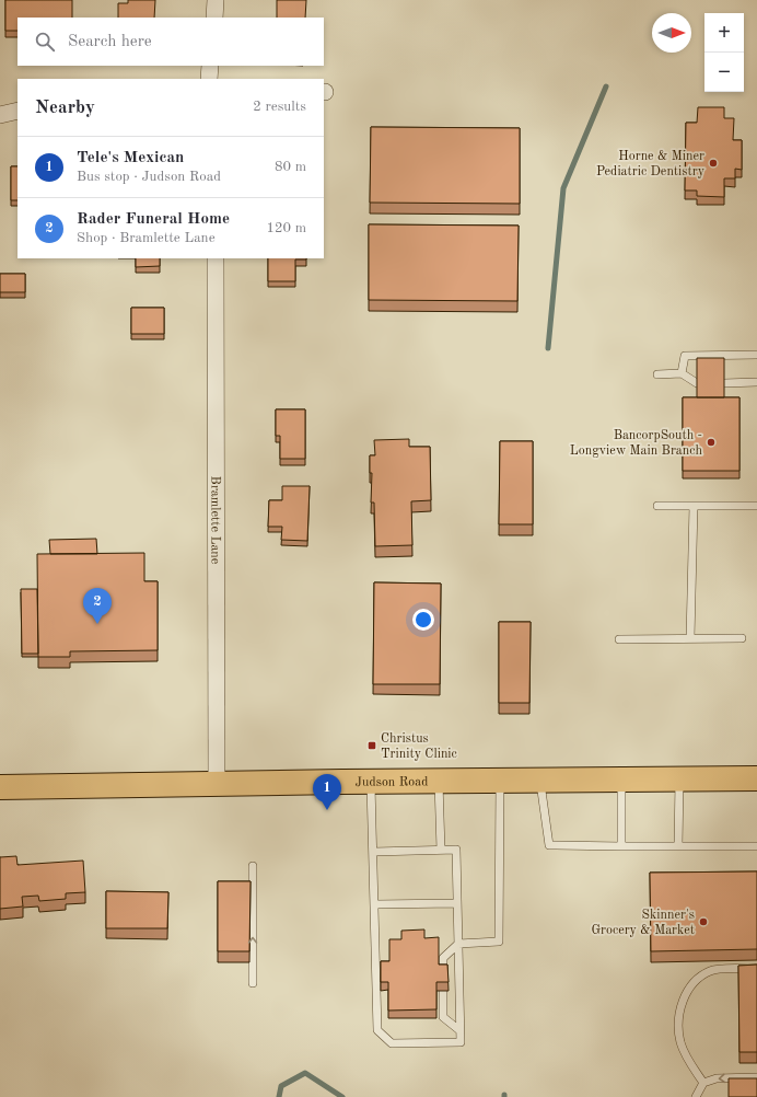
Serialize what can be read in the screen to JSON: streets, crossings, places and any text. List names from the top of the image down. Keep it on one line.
{"streets":{"main road":["Judson Road"],"street":["Bramlette Lane"]},"crossings":[["Bramlette Lane","Judson Road"]],"places":{"other":["Horne & Miner Pediatric Dentistry","BancorpSouth - Longview Main Branch","Skinner's Grocery & Market"],"transit":["Christus Trinity Clinic"]},"north":"right","page":{"map_buttons":["+","−"],"search":"Search here","heading":["Nearby","2 results"],"list":[{"mark":"1","name":"Tele's Mexican","note":"Bus stop · Judson Road","value":"80 m"},{"mark":"2","name":"Rader Funeral Home","note":"Shop · Bramlette Lane","value":"120 m"}],"pins":["2","1"]}}
